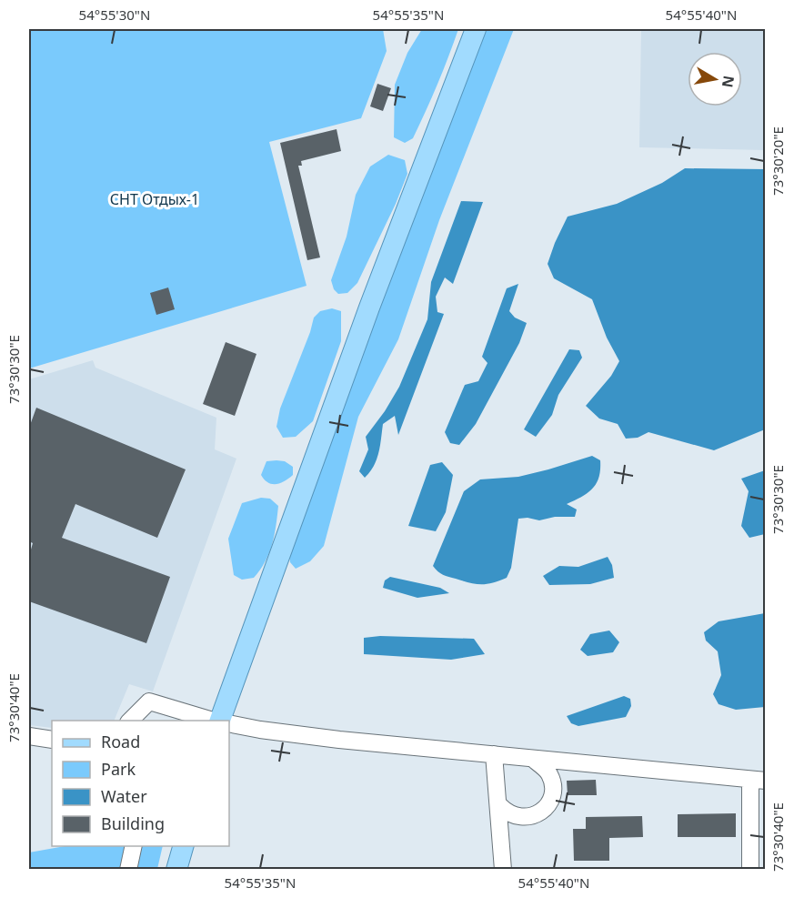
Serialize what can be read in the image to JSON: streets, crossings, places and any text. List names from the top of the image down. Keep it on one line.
{"parks":["СНТ Отдых-1"],"legend":["Road","Park","Water","Building"],"north":"right","coordinates":["54°55'30\"N","54°55'35\"N","54°55'40\"N","73°30'20\"E","73°30'30\"E","73°30'40\"E"]}
